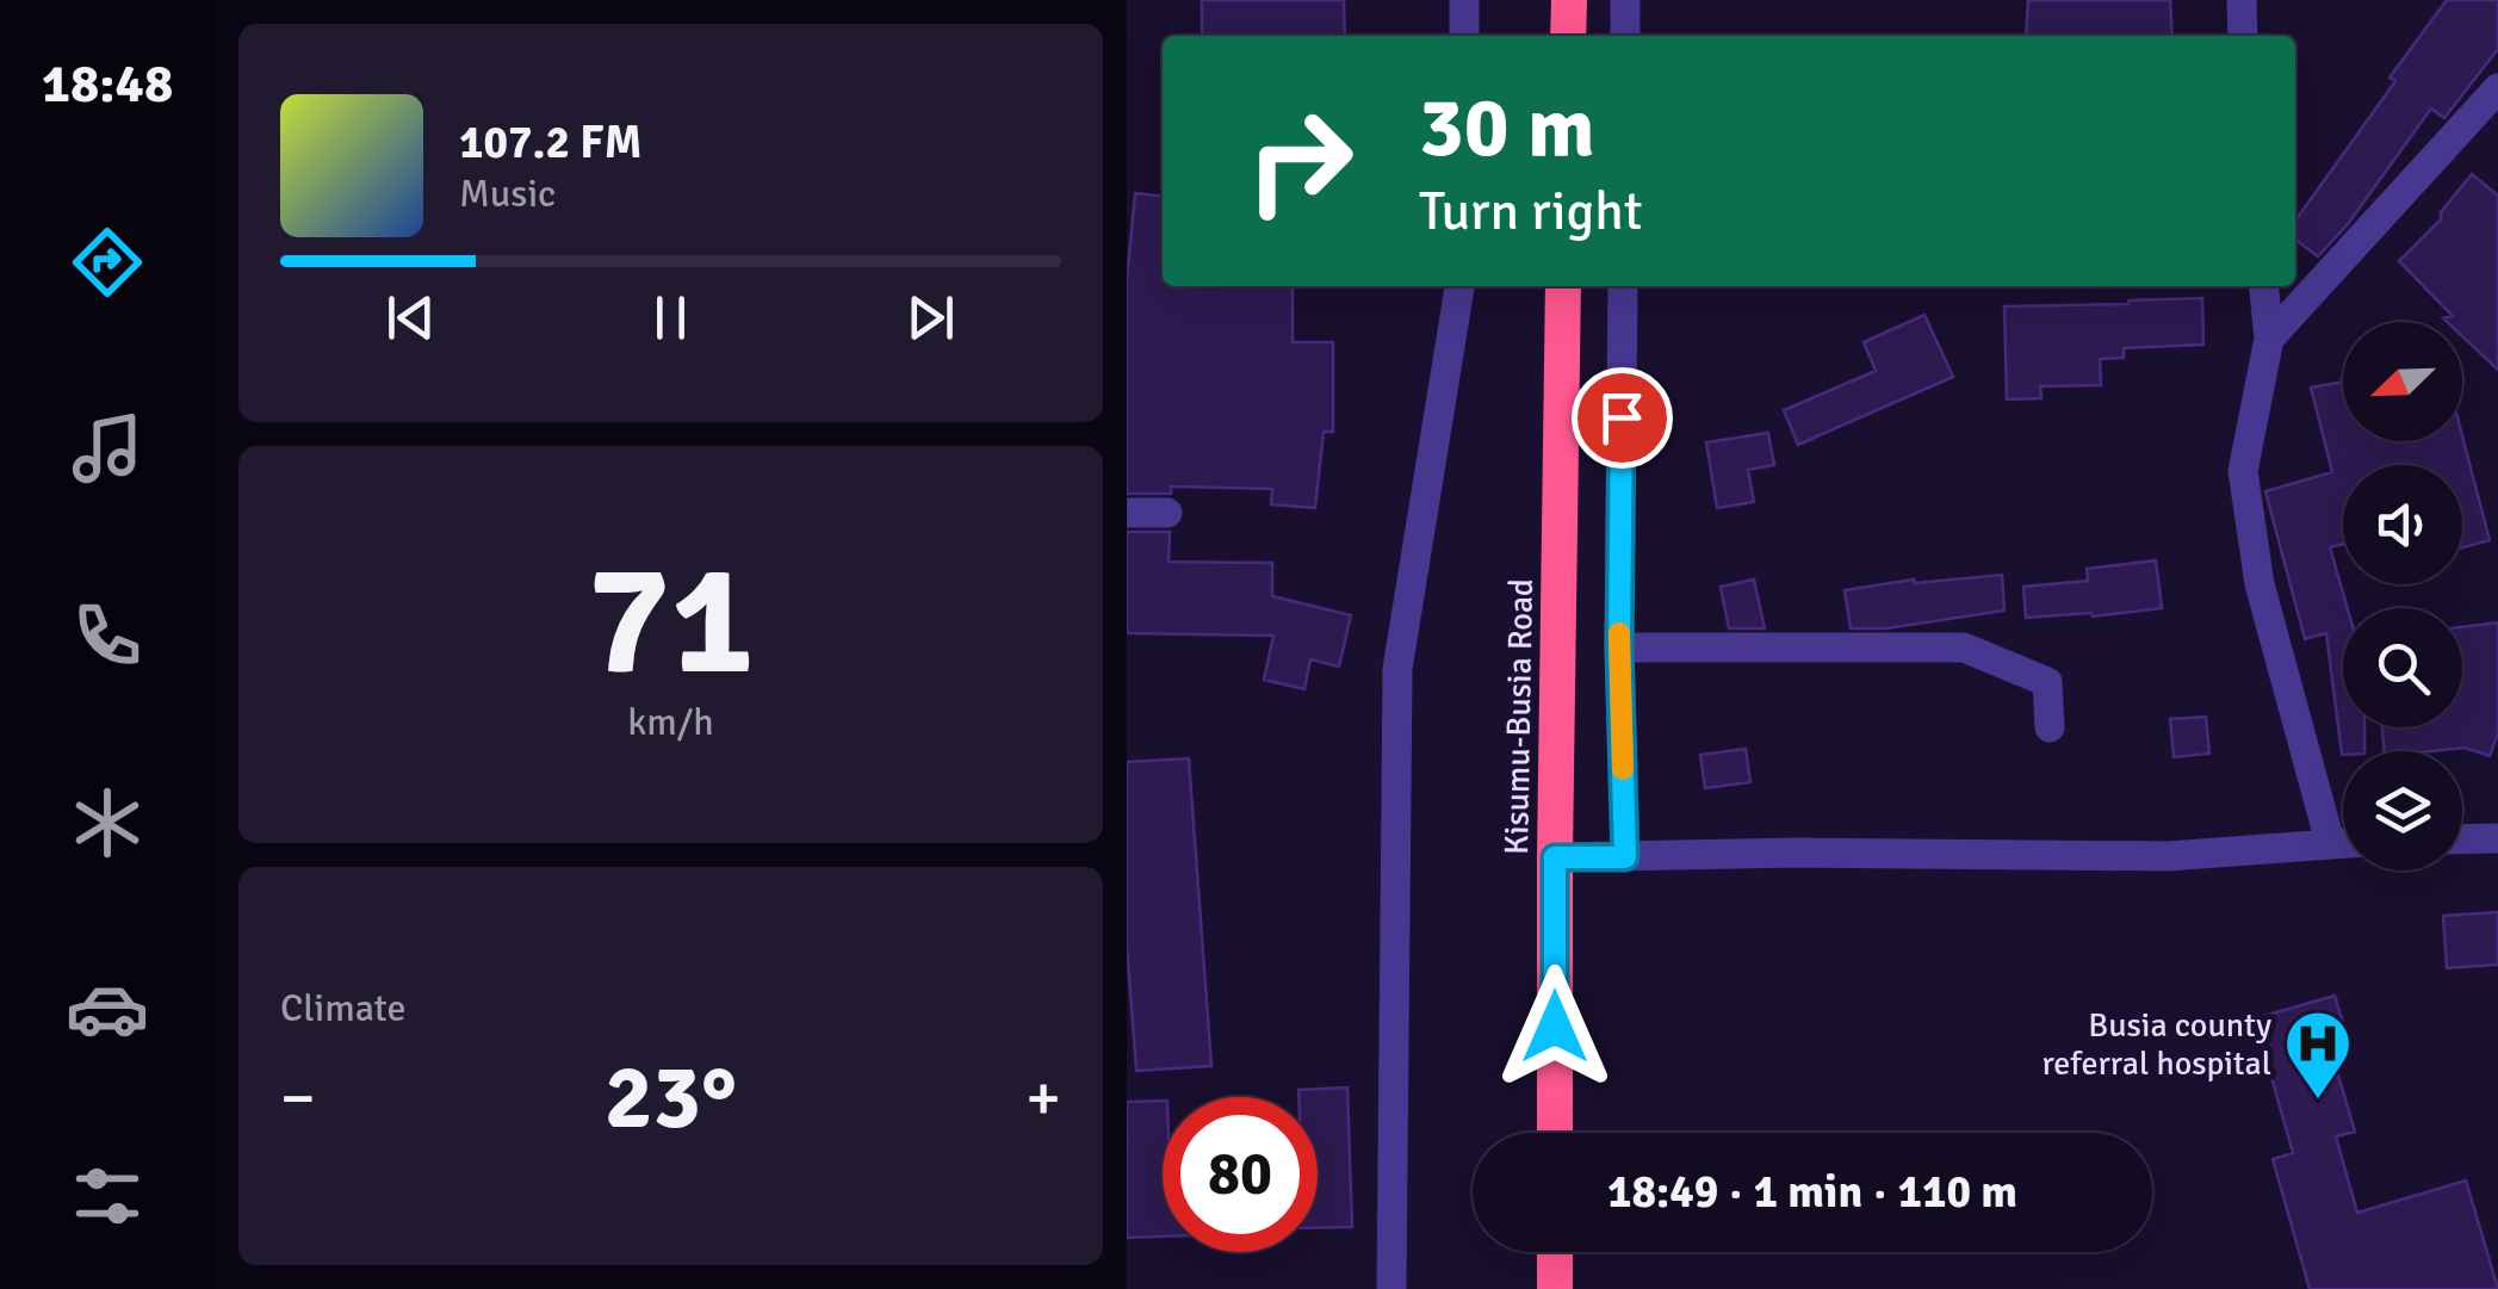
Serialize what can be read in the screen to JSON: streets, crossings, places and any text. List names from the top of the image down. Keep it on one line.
{"streets":{"highway":["Kisumu-Busia Road"]},"places":{"hospital":["Busia county referral hospital"]},"north":"bottom left","page":{"tabs":"18:48","turn":["30 m","Turn right"],"song":["107.2 FM","Music"],"tile":[["71","km/h"],"Climate"],"heat":["−","23°","+"],"limit":"80","trip":"18:49 · 1 min · 110 m"}}
